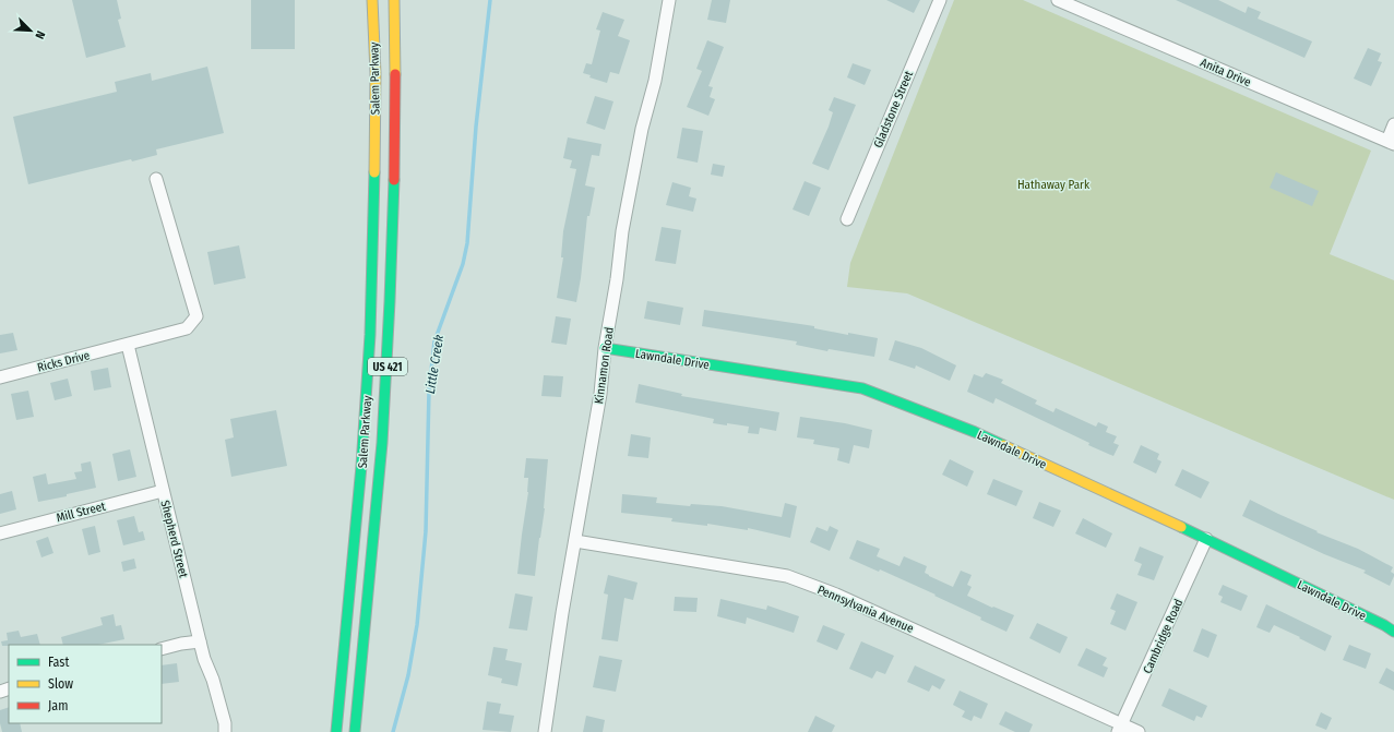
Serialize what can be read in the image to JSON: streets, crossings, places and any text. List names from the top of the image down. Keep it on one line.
{"streets":{"main road":["Salem Parkway","Lawndale Drive","US 421"],"street":["Anita Drive","Gladstone Street","Ricks Drive","Kinnamon Road","Mill Street","Shepherd Street","Pennsylvania Avenue","Cambridge Road"]},"crossings":[["Lawndale Drive","Kinnamon Road"],["Lawndale Drive","Cambridge Road"],["Ricks Drive","Shepherd Street"],["Kinnamon Road","Pennsylvania Avenue"],["Mill Street","Shepherd Street"],["Pennsylvania Avenue","Cambridge Road"]],"water":["Little Creek"],"parks":["Hathaway Park"],"legend":["Fast","Slow","Jam"],"north":"bottom right"}
